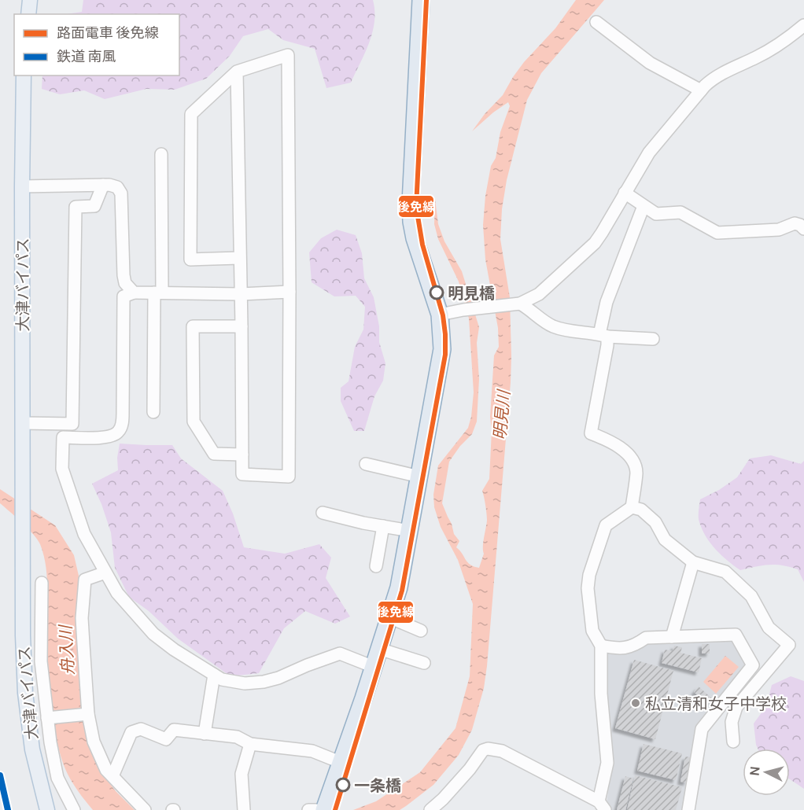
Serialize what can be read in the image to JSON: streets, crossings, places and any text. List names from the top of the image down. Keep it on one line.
{"streets":{"main road":["大津バイパス"]},"water":["明見川","舟入川"],"places":["明見橋","私立清和女子中学校","一条橋"],"lines":["tram line 後免線","rail line 南風"],"legend":["路面電車 後免線","鉄道 南風"],"north":"left"}
